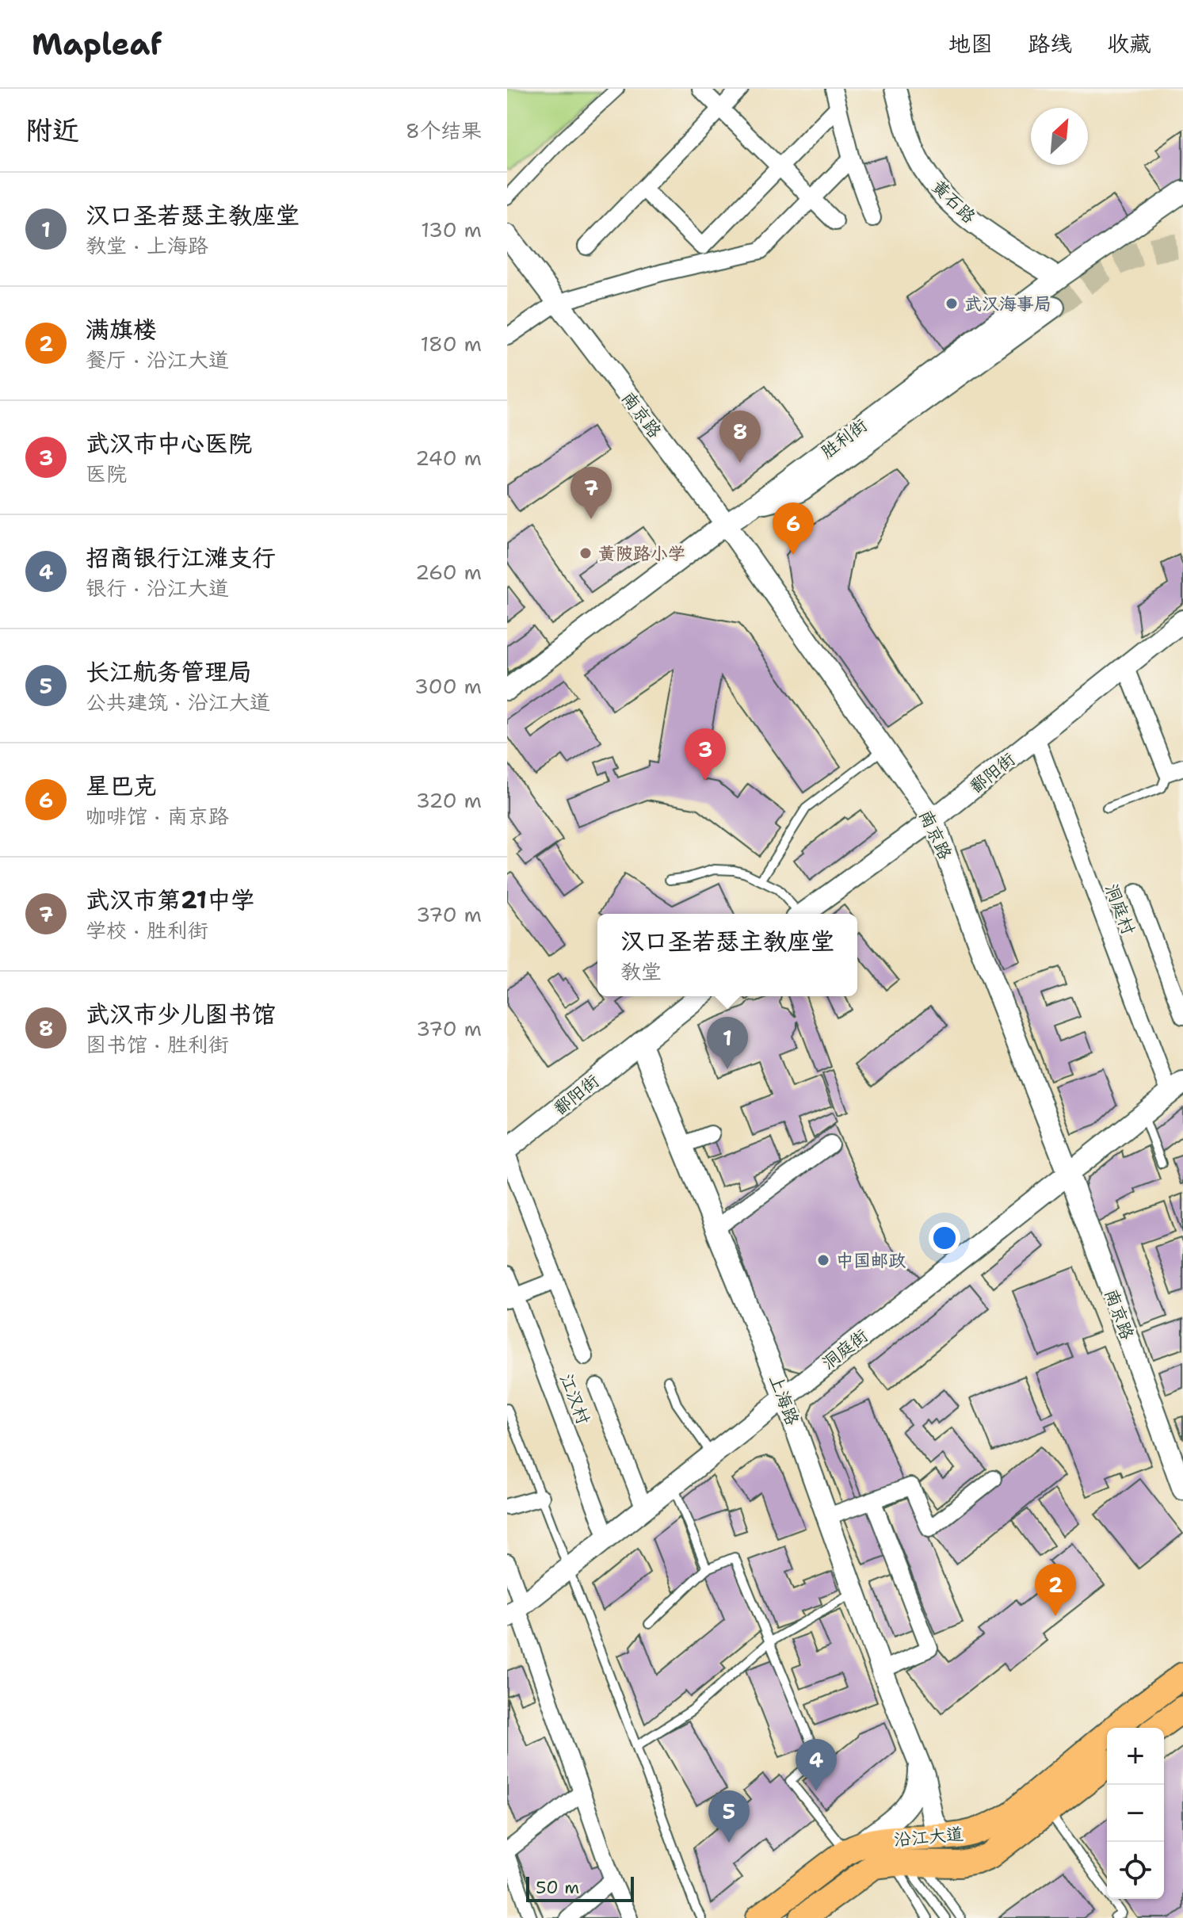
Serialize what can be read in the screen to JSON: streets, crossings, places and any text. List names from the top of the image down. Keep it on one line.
{"streets":{"main road":["沿江大道"],"street":["黄石路","南京路","胜利街","鄱阳街","洞庭村","洞庭街","江汉村","上海路"]},"crossings":[["黄石路","胜利街"],["南京路","胜利街"],["南京路","鄱阳街"],["南京路","洞庭街"],["鄱阳街","洞庭村"],["鄱阳街","上海路"],["洞庭村","洞庭街"],["洞庭街","江汉村"],["洞庭街","上海路"],["上海路","沿江大道"]],"places":["武汉海事局","黄陂路小学","中国邮政"],"scale_bar":"50 m","north":"top right","page":{"header":"Mapleaf","nav":["地图","路线","收藏"],"heading":["附近","8个结果"],"list":[{"mark":"1","name":"汉口圣若瑟主教座堂","note":"教堂 · 上海路","value":"130 m"},{"mark":"2","name":"满旗楼","note":"餐厅 · 沿江大道","value":"180 m"},{"mark":"3","name":"武汉市中心医院","note":"医院","value":"240 m"},{"mark":"4","name":"招商银行江滩支行","note":"银行 · 沿江大道","value":"260 m"},{"mark":"5","name":"长江航务管理局","note":"公共建筑 · 沿江大道","value":"300 m"},{"mark":"6","name":"星巴克","note":"咖啡馆 · 南京路","value":"320 m"},{"mark":"7","name":"武汉市第21中学","note":"学校 · 胜利街","value":"370 m"},{"mark":"8","name":"武汉市少儿图书馆","note":"图书馆 · 胜利街","value":"370 m"}],"pins":["8","7","6","3","1","2","4","5"],"popup":["汉口圣若瑟主教座堂","教堂"],"map_buttons":["+","−"],"scale":"50 m"}}
